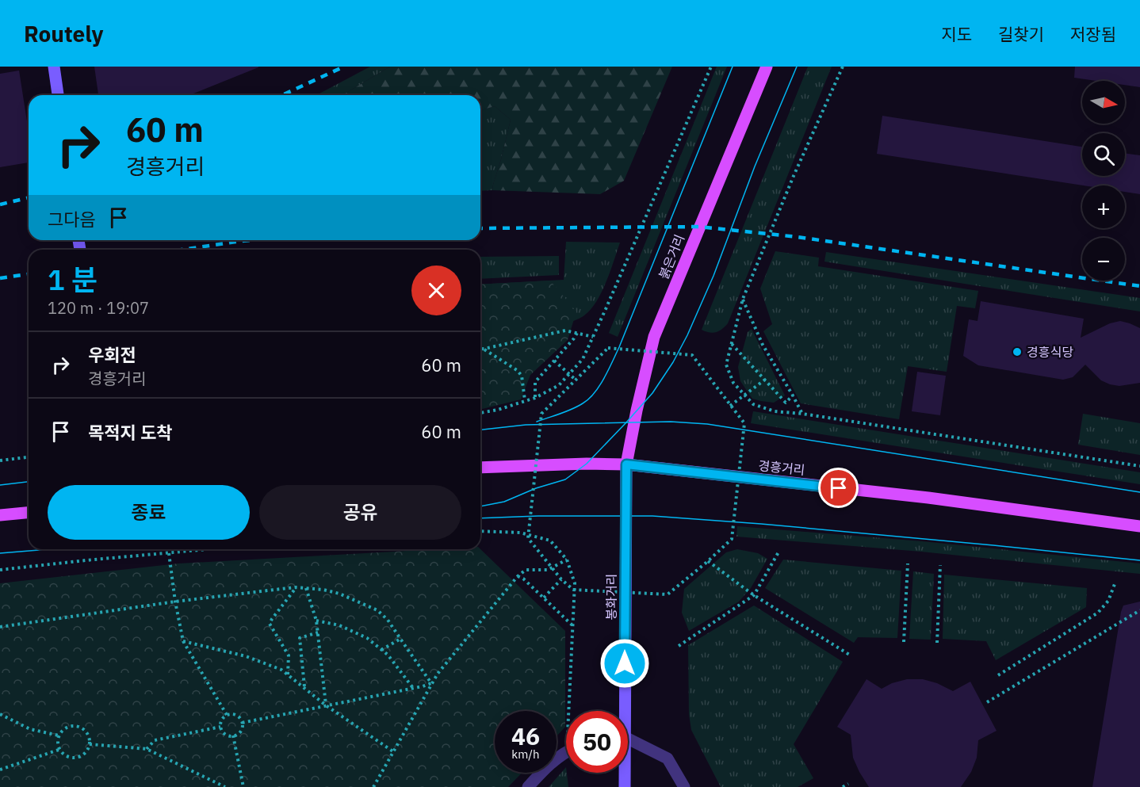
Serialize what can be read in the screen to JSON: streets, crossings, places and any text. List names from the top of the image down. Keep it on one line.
{"streets":{"main road":["붉은거리","경흥거리","봉화거리"]},"crossings":[["붉은거리","경흥거리"],["붉은거리","봉화거리"],["경흥거리","봉화거리"]],"places":["경흥식당"],"north":"right","page":{"header":"Routely","nav":["지도","길찾기","저장됨"],"map_buttons":["+","−"],"turn":["60 m","경흥거리"],"then":"그다음","heading":["1 분","120 m · 19:07"],"list":[{"name":"우회전","note":"경흥거리","value":"60 m"},{"name":"목적지 도착","value":"60 m"}],"buttons":["종료","공유"],"speed":"46 km/h","limit":"50"}}
